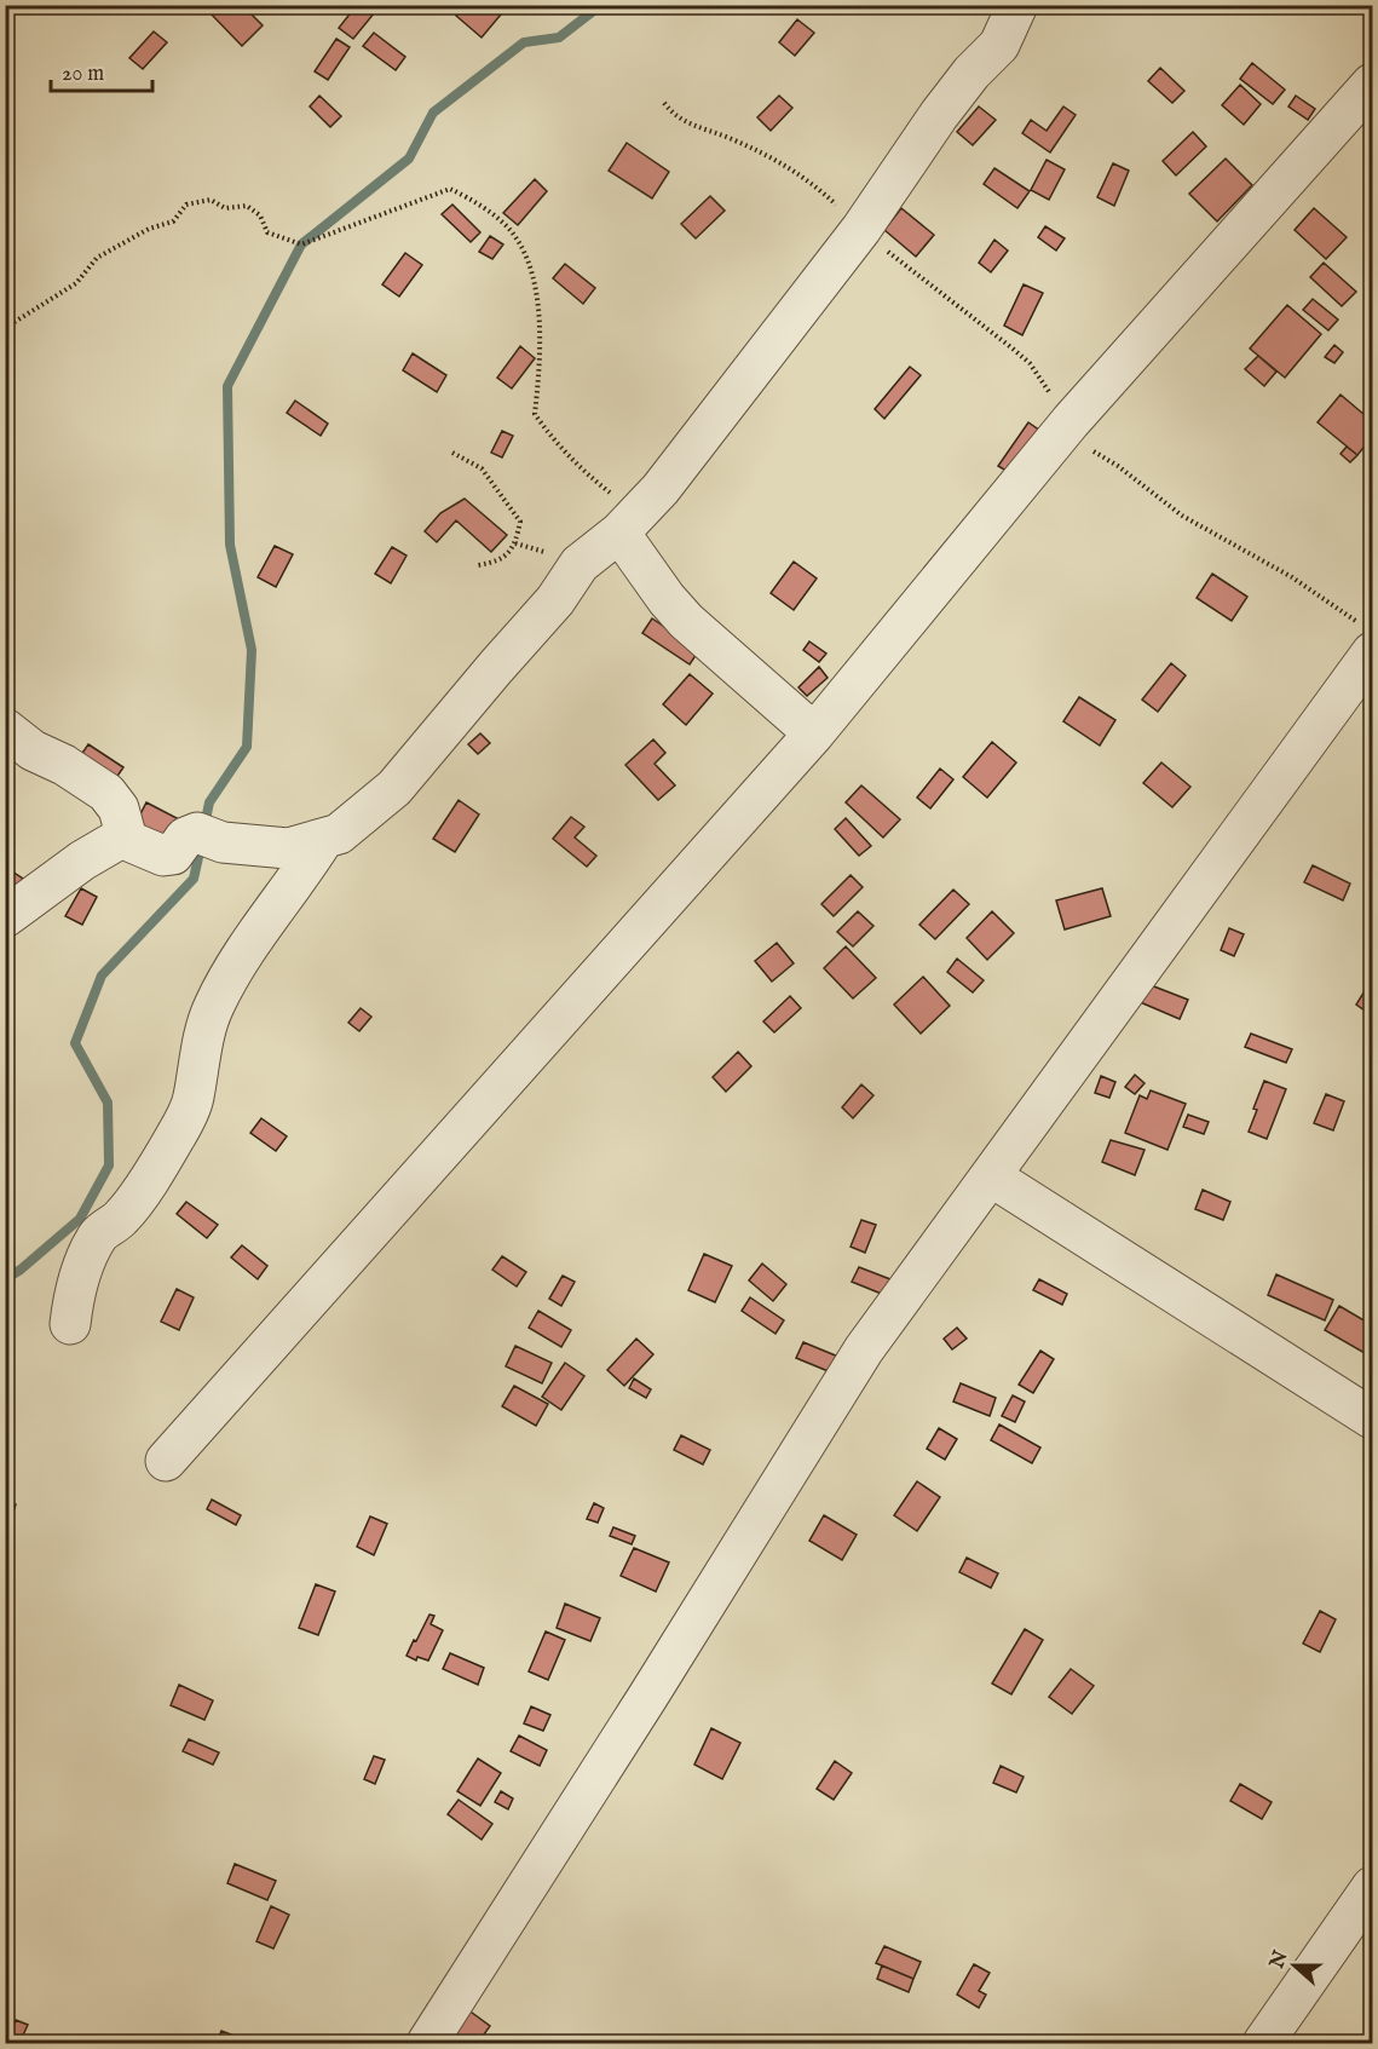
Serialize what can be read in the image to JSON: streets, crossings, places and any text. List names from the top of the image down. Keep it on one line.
{"scale_bar":"20 m","north":"left"}
